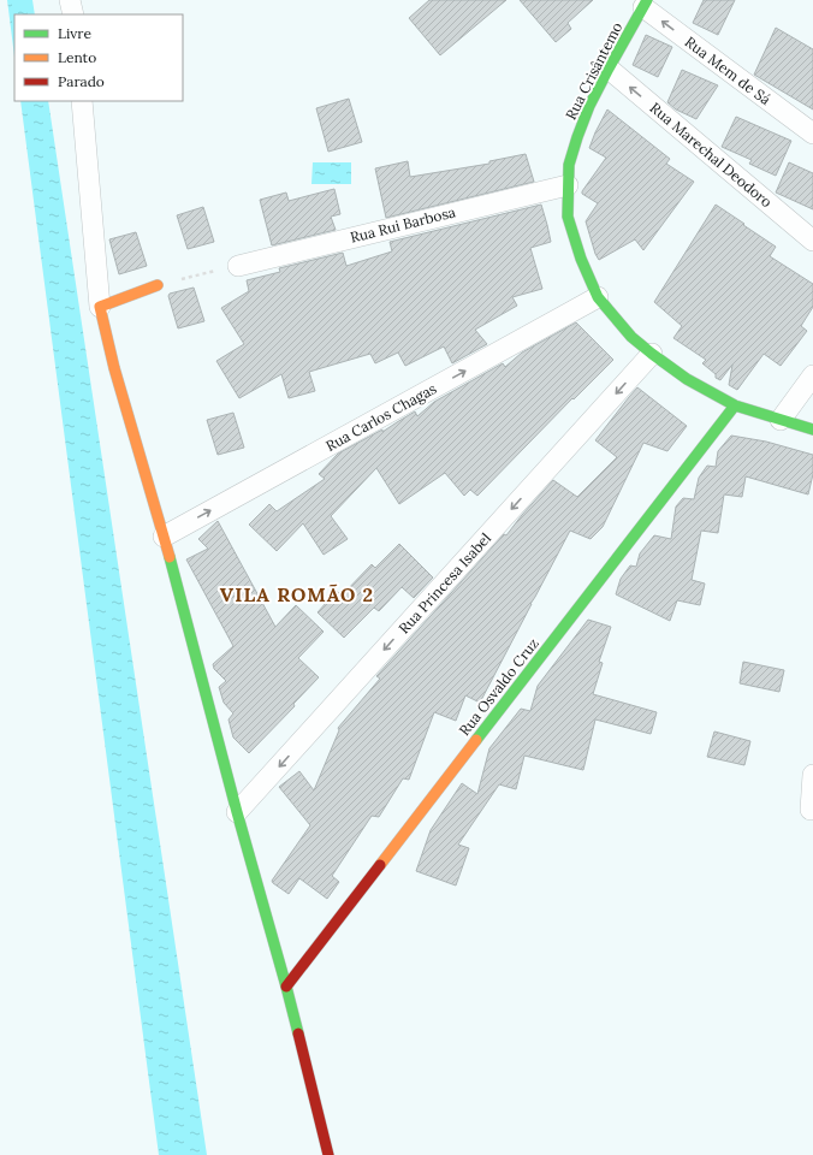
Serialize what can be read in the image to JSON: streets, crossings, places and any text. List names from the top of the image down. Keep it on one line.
{"streets":{"street":["Rua Crisântemo","Rua Mem de Sá","Rua Marechal Deodoro","Rua Rui Barbosa","Rua Carlos Chagas","Rua Princesa Isabel","Rua Osvaldo Cruz"]},"crossings":[["Rua Crisântemo","Rua Mem de Sá"],["Rua Crisântemo","Rua Marechal Deodoro"],["Rua Crisântemo","Rua Rui Barbosa"],["Rua Crisântemo","Rua Carlos Chagas"],["Rua Crisântemo","Rua Princesa Isabel"],["Rua Crisântemo","Rua Osvaldo Cruz"]],"one_way":["Rua Mem de Sá","Rua Marechal Deodoro","Rua Carlos Chagas","Rua Princesa Isabel"],"districts":["VILA ROMÃO 2"],"legend":["Livre","Lento","Parado"]}
